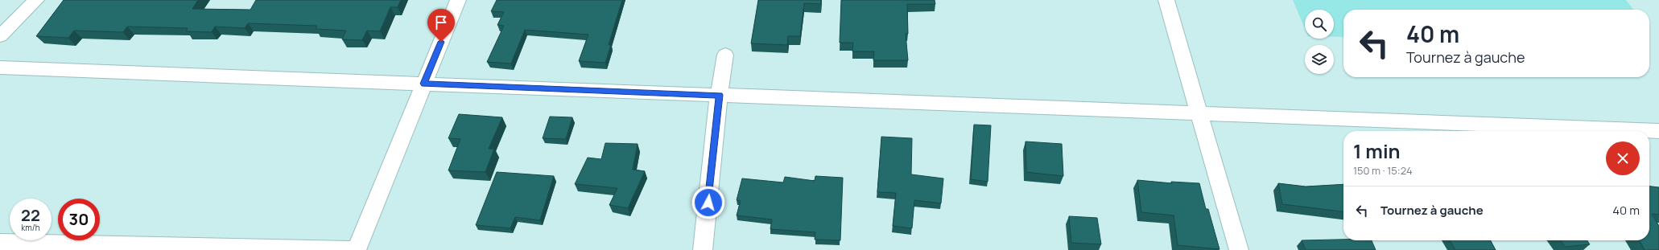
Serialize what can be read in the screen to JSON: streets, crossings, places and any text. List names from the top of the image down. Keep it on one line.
{"page":{"turn":["40 m","Tournez à gauche"],"heading":["1 min","150 m · 15:24"],"list":[{"name":"Tournez à gauche","value":"40 m"}],"speed":"22 km/h","limit":"30"}}
